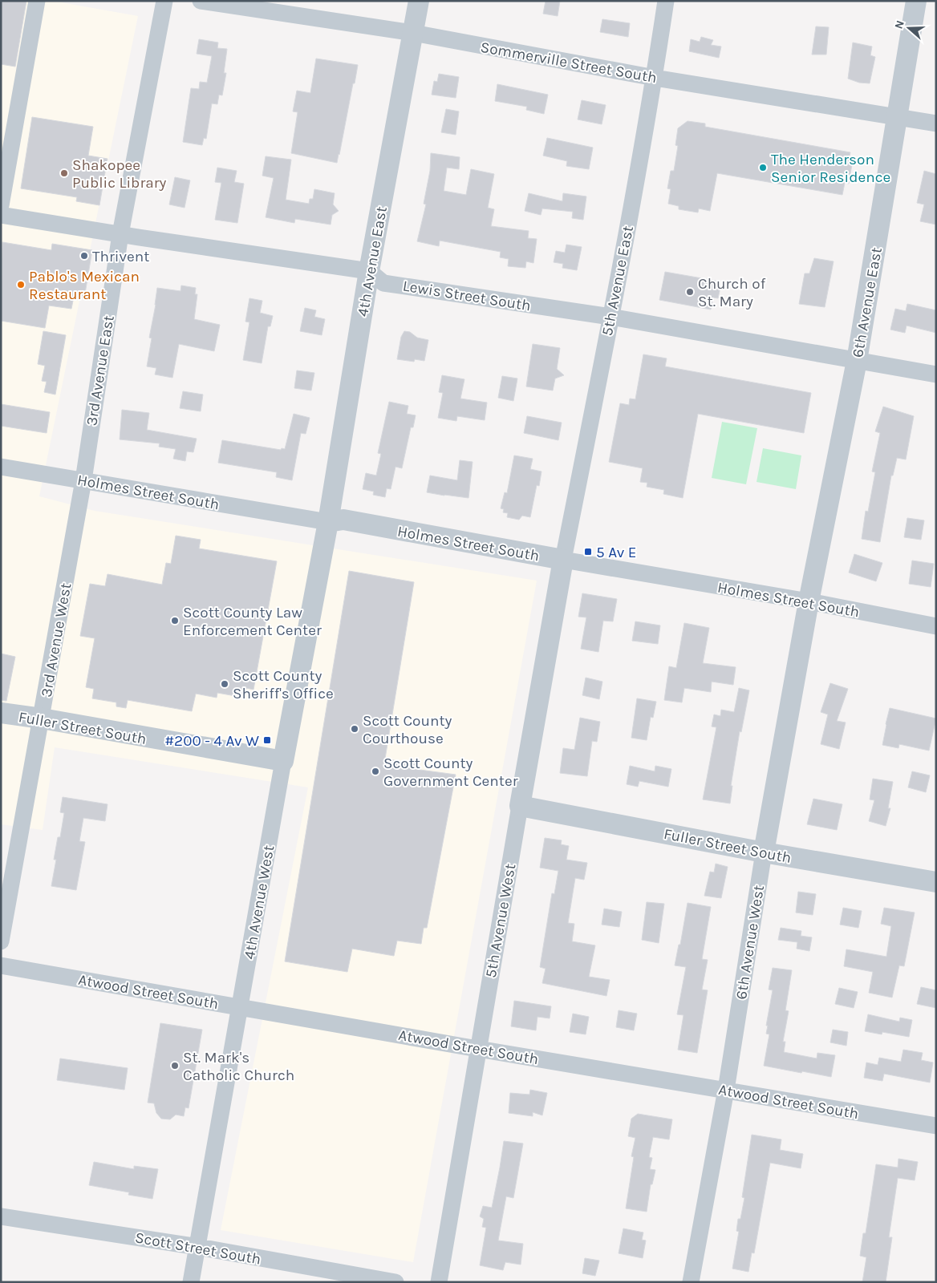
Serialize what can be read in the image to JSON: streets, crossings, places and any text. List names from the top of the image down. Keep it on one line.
{"streets":{"street":["Sommerville Street South","4th Avenue East","5th Avenue East","Lewis Street South","6th Avenue East","3rd Avenue East","Holmes Street South","3rd Avenue West","Fuller Street South","4th Avenue West","5th Avenue West","6th Avenue West","Atwood Street South","Scott Street South"]},"crossings":[["Sommerville Street South","4th Avenue East"],["Sommerville Street South","5th Avenue East"],["Sommerville Street South","6th Avenue East"],["4th Avenue East","Lewis Street South"],["4th Avenue East","Holmes Street South"],["4th Avenue East","4th Avenue West"],["5th Avenue East","Lewis Street South"],["5th Avenue East","Holmes Street South"],["5th Avenue East","5th Avenue West"],["Lewis Street South","6th Avenue East"],["Lewis Street South","3rd Avenue East"],["6th Avenue East","Holmes Street South"],["6th Avenue East","6th Avenue West"],["3rd Avenue East","Holmes Street South"],["3rd Avenue East","3rd Avenue West"],["Holmes Street South","3rd Avenue West"],["Holmes Street South","4th Avenue West"],["Holmes Street South","5th Avenue West"],["Holmes Street South","6th Avenue West"],["3rd Avenue West","Fuller Street South"],["Fuller Street South","4th Avenue West"],["Fuller Street South","5th Avenue West"],["Fuller Street South","6th Avenue West"],["4th Avenue West","Atwood Street South"],["4th Avenue West","Scott Street South"],["5th Avenue West","Atwood Street South"],["6th Avenue West","Atwood Street South"]],"places":{"other":["The Henderson Senior Residence","Shakopee Public Library","Thrivent","Pablo's Mexican Restaurant","Church of St. Mary","Scott County Law Enforcement Center","Scott County Sheriff's Office","Scott County Courthouse","Scott County Government Center","St. Mark's Catholic Church"],"transit":["5 Av E","#200 - 4 Av W"]},"north":"left"}
